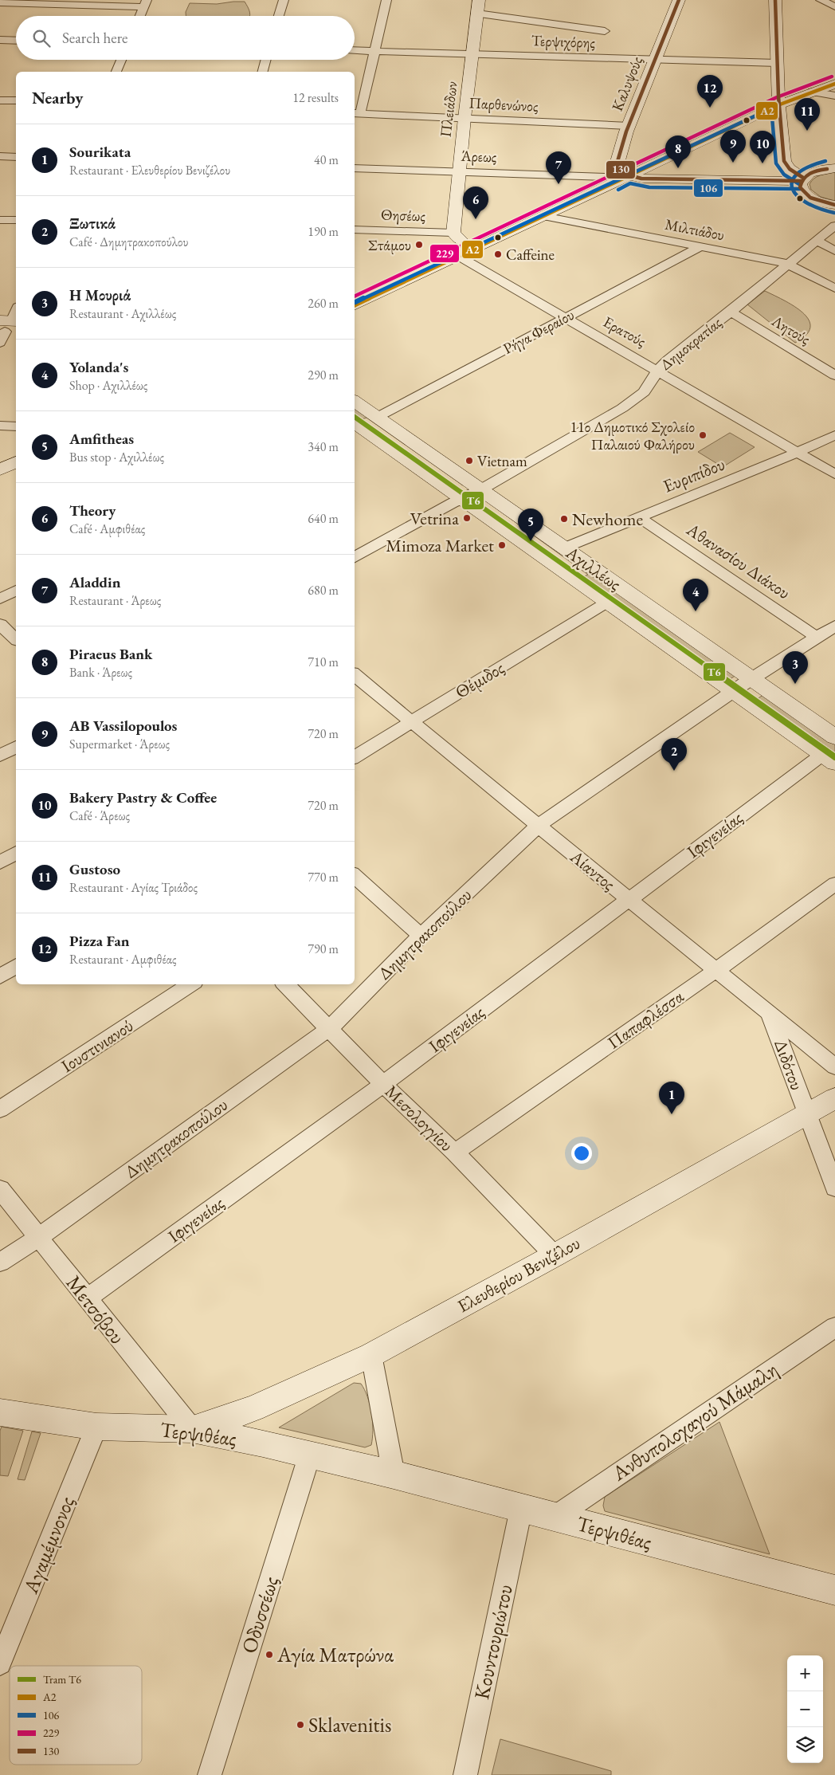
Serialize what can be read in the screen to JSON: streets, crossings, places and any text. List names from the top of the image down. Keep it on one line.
{"streets":{"street":["Τερψιχόρης","Καλυψούς","Παρθενώνος","Πλειάδων","Άρεως","Θησέως","Μιλτιάδου","Λητούς","Ρήγα Φεραίου","Ερατούς","Δημοκρατίας","Ευριπίδου","Αθανασίου Διάκου","Αχιλλέως","Θέμιδος","Ιφιγενείας","Αίαντος","Δημητρακοπούλου","Παπαφλέσσα","Ιουστινιανού","Διδότου","Μεσολογγίου","Ελευθερίου Βενιζέλου","Μετσόβου","Ανθυπολοχαγού Μάμαλη","Τερψιθέας","Αγαμέμνονος","Οδυσσέως","Κουντουριώτου"]},"crossings":[["Τερψιχόρης","Καλυψούς"],["Τερψιχόρης","Πλειάδων"],["Καλυψούς","Παρθενώνος"],["Παρθενώνος","Πλειάδων"],["Πλειάδων","Άρεως"],["Πλειάδων","Θησέως"],["Πλειάδων","Ερατούς"],["Θησέως","Ερατούς"],["Μιλτιάδου","Ρήγα Φεραίου"],["Μιλτιάδου","Δημοκρατίας"],["Λητούς","Δημοκρατίας"],["Ρήγα Φεραίου","Ερατούς"],["Ρήγα Φεραίου","Αχιλλέως"],["Ερατούς","Δημοκρατίας"],["Ερατούς","Ευριπίδου"],["Δημοκρατίας","Αχιλλέως"],["Ευριπίδου","Αθανασίου Διάκου"],["Ευριπίδου","Αχιλλέως"],["Αθανασίου Διάκου","Δημητρακοπούλου"],["Αχιλλέως","Θέμιδος"],["Αχιλλέως","Ιφιγενείας"],["Αχιλλέως","Δημητρακοπούλου"],["Θέμιδος","Αίαντος"],["Ιφιγενείας","Αίαντος"],["Ιφιγενείας","Μεσολογγίου"],["Ιφιγενείας","Μετσόβου"],["Αίαντος","Δημητρακοπούλου"],["Αίαντος","Παπαφλέσσα"],["Αίαντος","Διδότου"],["Δημητρακοπούλου","Μεσολογγίου"],["Δημητρακοπούλου","Μετσόβου"],["Παπαφλέσσα","Μεσολογγίου"],["Διδότου","Ελευθερίου Βενιζέλου"],["Μεσολογγίου","Ελευθερίου Βενιζέλου"],["Ελευθερίου Βενιζέλου","Μετσόβου"],["Ελευθερίου Βενιζέλου","Τερψιθέας"],["Μετσόβου","Τερψιθέας"],["Ανθυπολοχαγού Μάμαλη","Τερψιθέας"],["Τερψιθέας","Αγαμέμνονος"],["Τερψιθέας","Οδυσσέως"],["Τερψιθέας","Κουντουριώτου"]],"places":["Στάμου","Caffeine","11ο Δημοτικό Σχολείο Παλαιού Φαλήρου","Vietnam","Vetrina","Newhome","Mimoza Market","Αγία Ματρώνα","Sklavenitis"],"lines":["transit line 130","transit line 229","transit line Α2","transit line 106","tram line Τ6"],"legend":["Tram Τ6","Α2","106","229","130"],"page":{"search":"Search here","heading":["Nearby","12 results"],"pins":["12","11","9","10","8","7","6","5","4","3","2","1"],"list":[{"mark":"1","name":"Sourikata","note":"Restaurant · Ελευθερίου Βενιζέλου","value":"40 m"},{"mark":"2","name":"Ξωτικά","note":"Café · Δημητρακοπούλου","value":"190 m"},{"mark":"3","name":"Η Μουριά","note":"Restaurant · Αχιλλέως","value":"260 m"},{"mark":"4","name":"Yolanda's","note":"Shop · Αχιλλέως","value":"290 m"},{"mark":"5","name":"Amfitheas","note":"Bus stop · Αχιλλέως","value":"340 m"},{"mark":"6","name":"Theory","note":"Café · Αμφιθέας","value":"640 m"},{"mark":"7","name":"Aladdin","note":"Restaurant · Άρεως","value":"680 m"},{"mark":"8","name":"Piraeus Bank","note":"Bank · Άρεως","value":"710 m"},{"mark":"9","name":"AB Vassilopoulos","note":"Supermarket · Άρεως","value":"720 m"},{"mark":"10","name":"Bakery Pastry & Coffee","note":"Café · Άρεως","value":"720 m"},{"mark":"11","name":"Gustoso","note":"Restaurant · Αγίας Τριάδος","value":"770 m"},{"mark":"12","name":"Pizza Fan","note":"Restaurant · Αμφιθέας","value":"790 m"}],"map_buttons":["+","−"]}}
